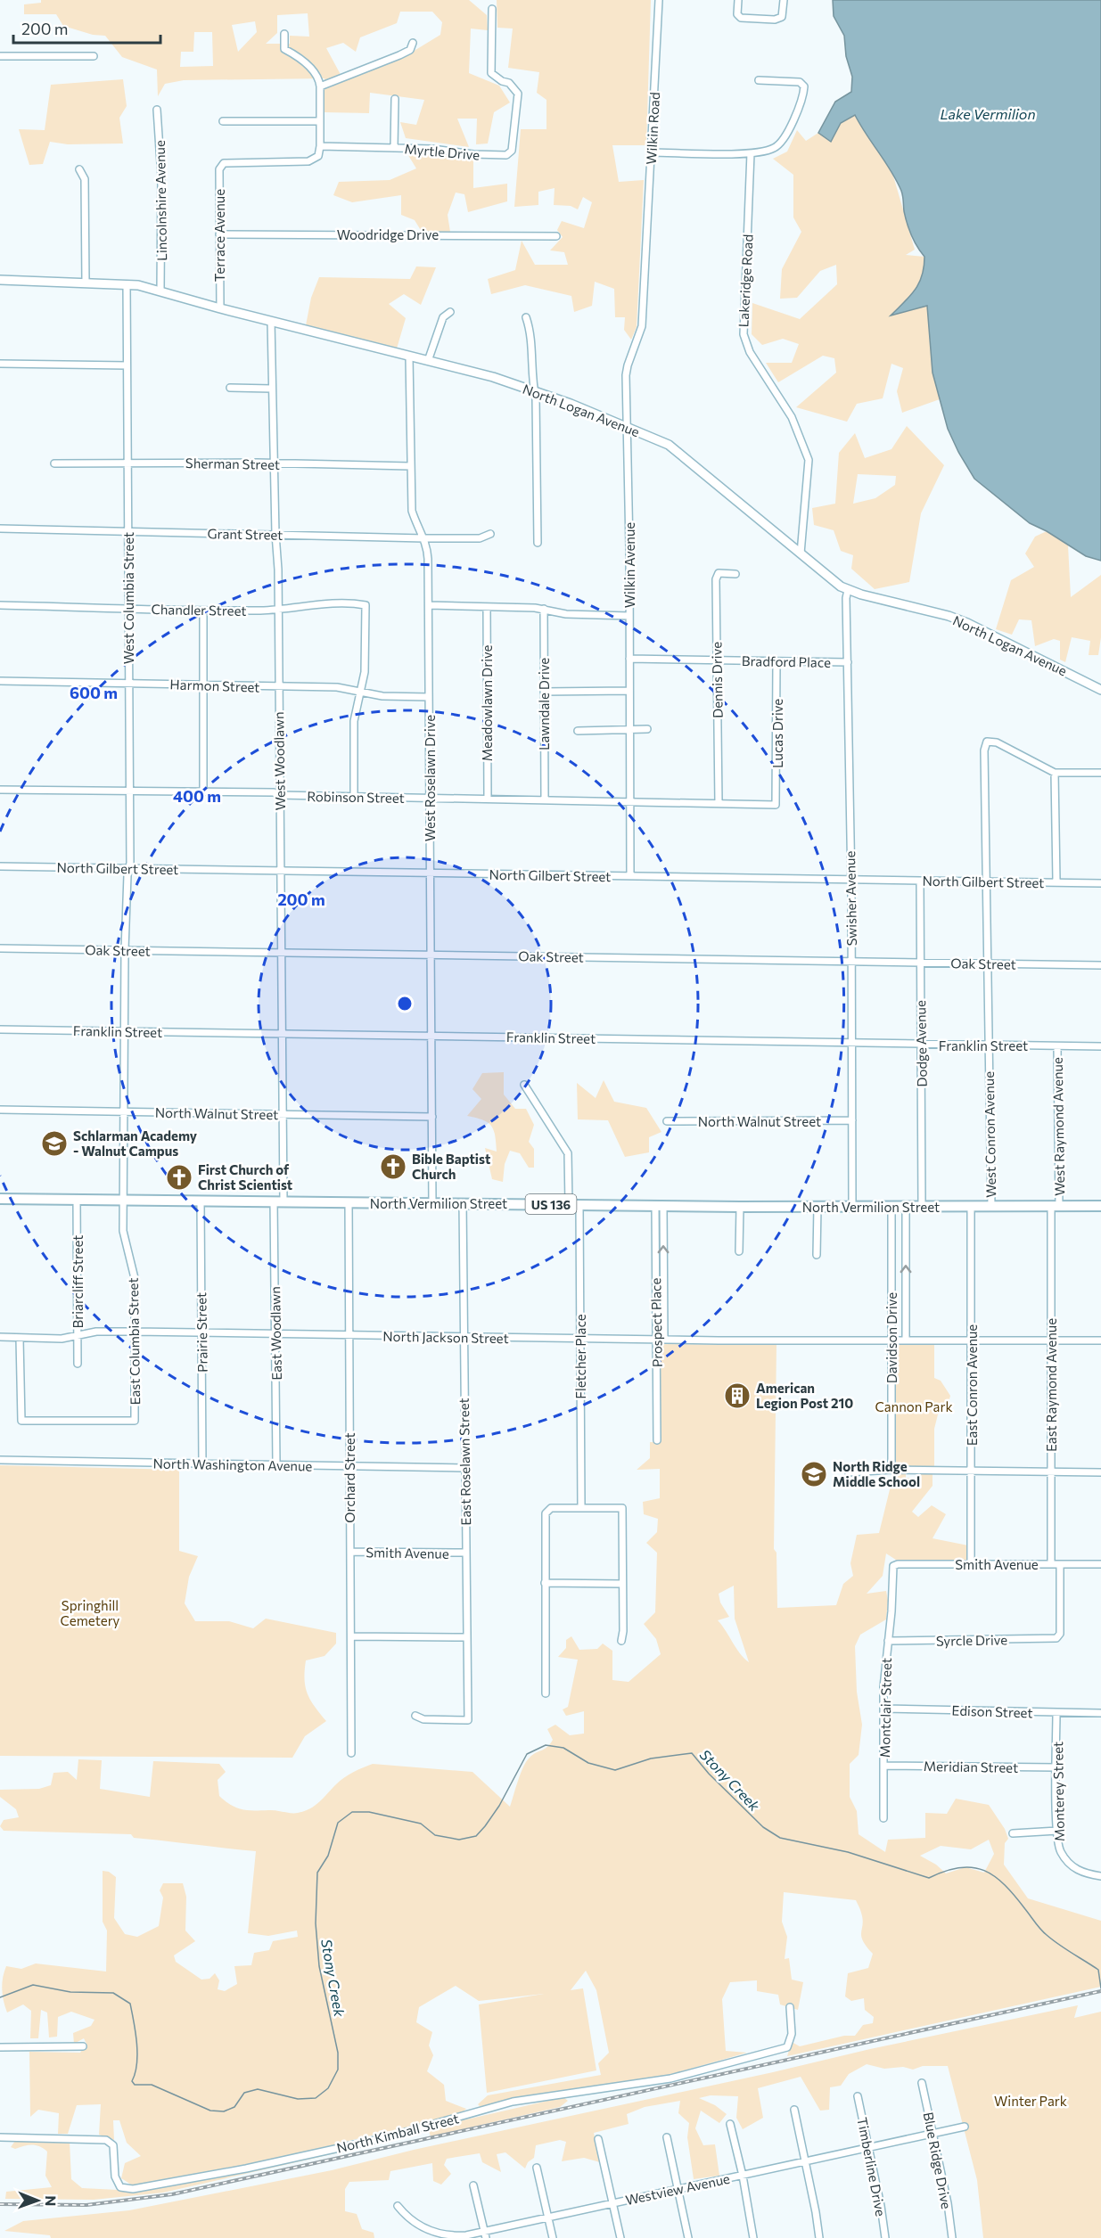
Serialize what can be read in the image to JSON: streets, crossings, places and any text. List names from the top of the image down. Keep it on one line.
{"streets":{"main road":["North Vermilion Street","US 136"],"street":["Wilkin Road","Myrtle Drive","Lincolnshire Avenue","Woodridge Drive","Terrace Avenue","Lakeridge Road","North Logan Avenue","Sherman Street","Grant Street","Wilkin Avenue","West Columbia Street","Chandler Street","Bradford Place","Dennis Drive","Harmon Street","Meadowlawn Drive","Lawndale Drive","Lucas Drive","West Woodlawn","West Roselawn Drive","Robinson Street","North Gilbert Street","Swisher Avenue","Oak Street","Franklin Street","Dodge Avenue","North Walnut Street","West Raymond Avenue","West Conron Avenue","Briarcliff Street","Prospect Place","Prairie Street","East Woodlawn","North Jackson Street","Davidson Drive","East Columbia Street","Fletcher Place","East Conron Avenue","East Raymond Avenue","East Roselawn Street","North Washington Avenue","Orchard Street","Smith Avenue","Syrcle Drive","Montclair Street","Edison Street","Meridian Street","Monterey Street","North Kimball Street","Blue Ridge Drive","Timberline Drive","Westview Avenue"]},"crossings":[["Wilkin Road","Wilkin Avenue"],["Myrtle Drive","Terrace Avenue"],["Lincolnshire Avenue","North Logan Avenue"],["Woodridge Drive","Terrace Avenue"],["Terrace Avenue","North Logan Avenue"],["Lakeridge Road","North Logan Avenue"],["North Logan Avenue","Wilkin Avenue"],["North Logan Avenue","West Columbia Street"],["North Logan Avenue","West Woodlawn"],["North Logan Avenue","West Roselawn Drive"],["North Logan Avenue","Swisher Avenue"],["Sherman Street","West Columbia Street"],["Sherman Street","West Woodlawn"],["Sherman Street","West Roselawn Drive"],["Grant Street","West Columbia Street"],["Grant Street","West Woodlawn"],["Grant Street","West Roselawn Drive"],["Wilkin Avenue","Bradford Place"],["Wilkin Avenue","Robinson Street"],["Wilkin Avenue","North Gilbert Street"],["West Columbia Street","Chandler Street"],["West Columbia Street","Harmon Street"],["West Columbia Street","Robinson Street"],["West Columbia Street","North Gilbert Street"],["West Columbia Street","Oak Street"],["West Columbia Street","Franklin Street"],["West Columbia Street","North Walnut Street"],["West Columbia Street","North Vermilion Street"],["West Columbia Street","East Columbia Street"],["Chandler Street","Harmon Street"],["Chandler Street","West Woodlawn"],["Bradford Place","Dennis Drive"],["Bradford Place","Lucas Drive"],["Bradford Place","Swisher Avenue"],["Dennis Drive","Robinson Street"],["Harmon Street","West Woodlawn"],["Harmon Street","West Roselawn Drive"],["Meadowlawn Drive","Robinson Street"],["Lawndale Drive","Robinson Street"],["Lucas Drive","Robinson Street"],["West Woodlawn","Robinson Street"],["West Woodlawn","North Gilbert Street"],["West Woodlawn","Oak Street"],["West Woodlawn","Franklin Street"],["West Woodlawn","North Walnut Street"],["West Woodlawn","North Vermilion Street"],["West Woodlawn","East Woodlawn"],["West Roselawn Drive","Robinson Street"],["West Roselawn Drive","North Gilbert Street"],["West Roselawn Drive","Oak Street"],["West Roselawn Drive","Franklin Street"],["West Roselawn Drive","North Walnut Street"],["West Roselawn Drive","North Vermilion Street"],["North Gilbert Street","Swisher Avenue"],["North Gilbert Street","Dodge Avenue"],["North Gilbert Street","West Conron Avenue"],["Swisher Avenue","Oak Street"],["Swisher Avenue","Franklin Street"],["Swisher Avenue","North Walnut Street"],["Swisher Avenue","North Vermilion Street"],["Oak Street","Dodge Avenue"],["Oak Street","West Conron Avenue"],["Franklin Street","Dodge Avenue"],["Franklin Street","West Raymond Avenue"],["Franklin Street","West Conron Avenue"],["Dodge Avenue","North Vermilion Street"],["West Raymond Avenue","North Vermilion Street"],["West Raymond Avenue","East Raymond Avenue"],["West Conron Avenue","North Vermilion Street"],["North Vermilion Street","Briarcliff Street"],["North Vermilion Street","Prospect Place"],["North Vermilion Street","Prairie Street"],["North Vermilion Street","East Woodlawn"],["North Vermilion Street","Davidson Drive"],["North Vermilion Street","East Columbia Street"],["North Vermilion Street","Fletcher Place"],["North Vermilion Street","East Conron Avenue"],["North Vermilion Street","East Raymond Avenue"],["North Vermilion Street","East Roselawn Street"],["North Vermilion Street","Orchard Street"],["Briarcliff Street","North Jackson Street"],["Prospect Place","North Jackson Street"],["Prairie Street","North Jackson Street"],["Prairie Street","North Washington Avenue"],["East Woodlawn","North Jackson Street"],["East Woodlawn","North Washington Avenue"],["North Jackson Street","Davidson Drive"],["North Jackson Street","East Columbia Street"],["North Jackson Street","Fletcher Place"],["North Jackson Street","East Conron Avenue"],["North Jackson Street","East Raymond Avenue"],["North Jackson Street","East Roselawn Street"],["North Jackson Street","Orchard Street"],["East Conron Avenue","Smith Avenue"],["East Raymond Avenue","Smith Avenue"],["East Roselawn Street","North Washington Avenue"],["East Roselawn Street","Smith Avenue"],["North Washington Avenue","Orchard Street"],["Orchard Street","Smith Avenue"],["Smith Avenue","Syrcle Drive"],["Smith Avenue","Montclair Street"],["Syrcle Drive","Montclair Street"],["Montclair Street","Edison Street"],["Montclair Street","Meridian Street"],["Edison Street","Monterey Street"],["Meridian Street","Monterey Street"],["Blue Ridge Drive","Westview Avenue"],["Timberline Drive","Westview Avenue"]],"water":["Lake Vermilion","Stony Creek"],"parks":["Cannon Park","Springhill Cemetery","Winter Park"],"places":{"school or university":["Schlarman Academy - Walnut Campus","North Ridge Middle School"],"church":["Bible Baptist Church","First Church of Christ Scientist"],"building":["American Legion Post 210"]},"scale_bar":"200 m","north":"right","rings":["600 m","400 m","200 m"]}
